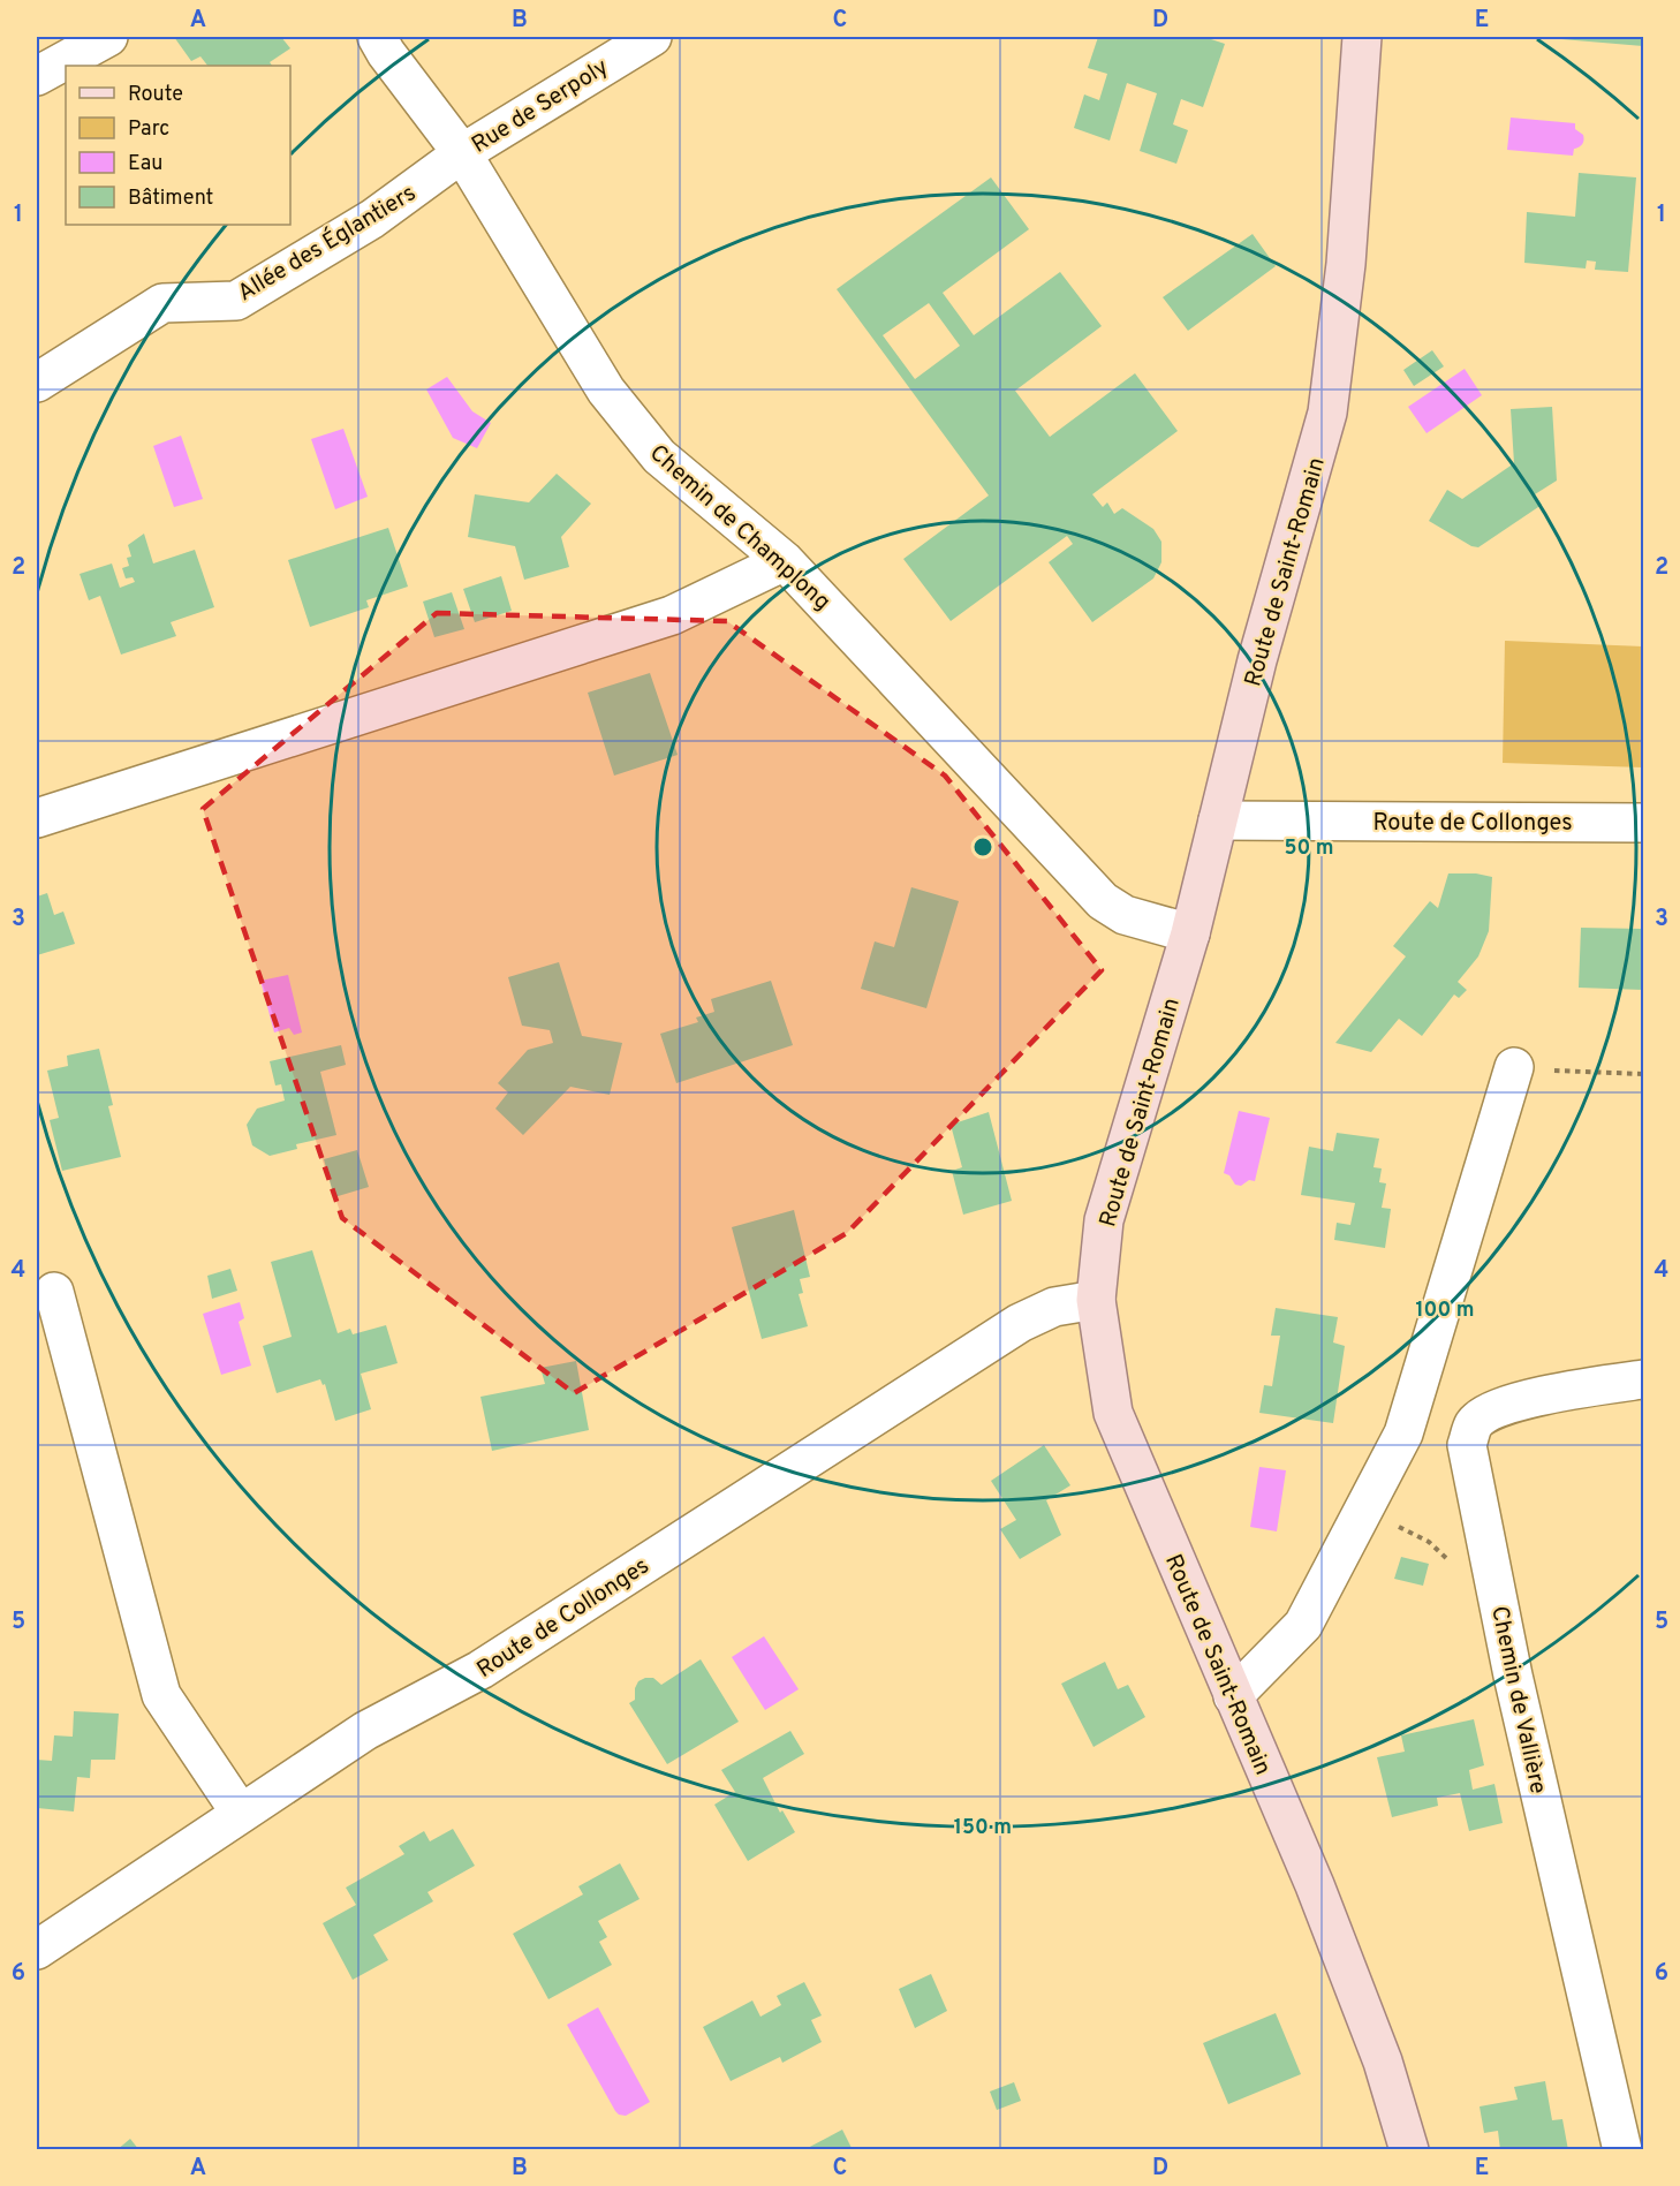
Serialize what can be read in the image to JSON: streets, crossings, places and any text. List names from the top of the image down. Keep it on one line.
{"streets":{"main road":["Route de Saint-Romain"],"street":["Rue de Serpoly","Allée des Églantiers","Chemin de Champlong","Route de Collonges","Chemin de Vallière"]},"crossings":[["Rue de Serpoly","Allée des Églantiers"],["Rue de Serpoly","Chemin de Champlong"],["Allée des Églantiers","Chemin de Champlong"],["Chemin de Champlong","Route de Saint-Romain"],["Route de Saint-Romain","Route de Collonges"]],"legend":["Route","Parc","Eau","Bâtiment"],"grid":{"columns":["A","B","C","D","E"],"rows":["1","2","3","4","5","6"]},"rings":["50 m","100 m","150 m"]}
